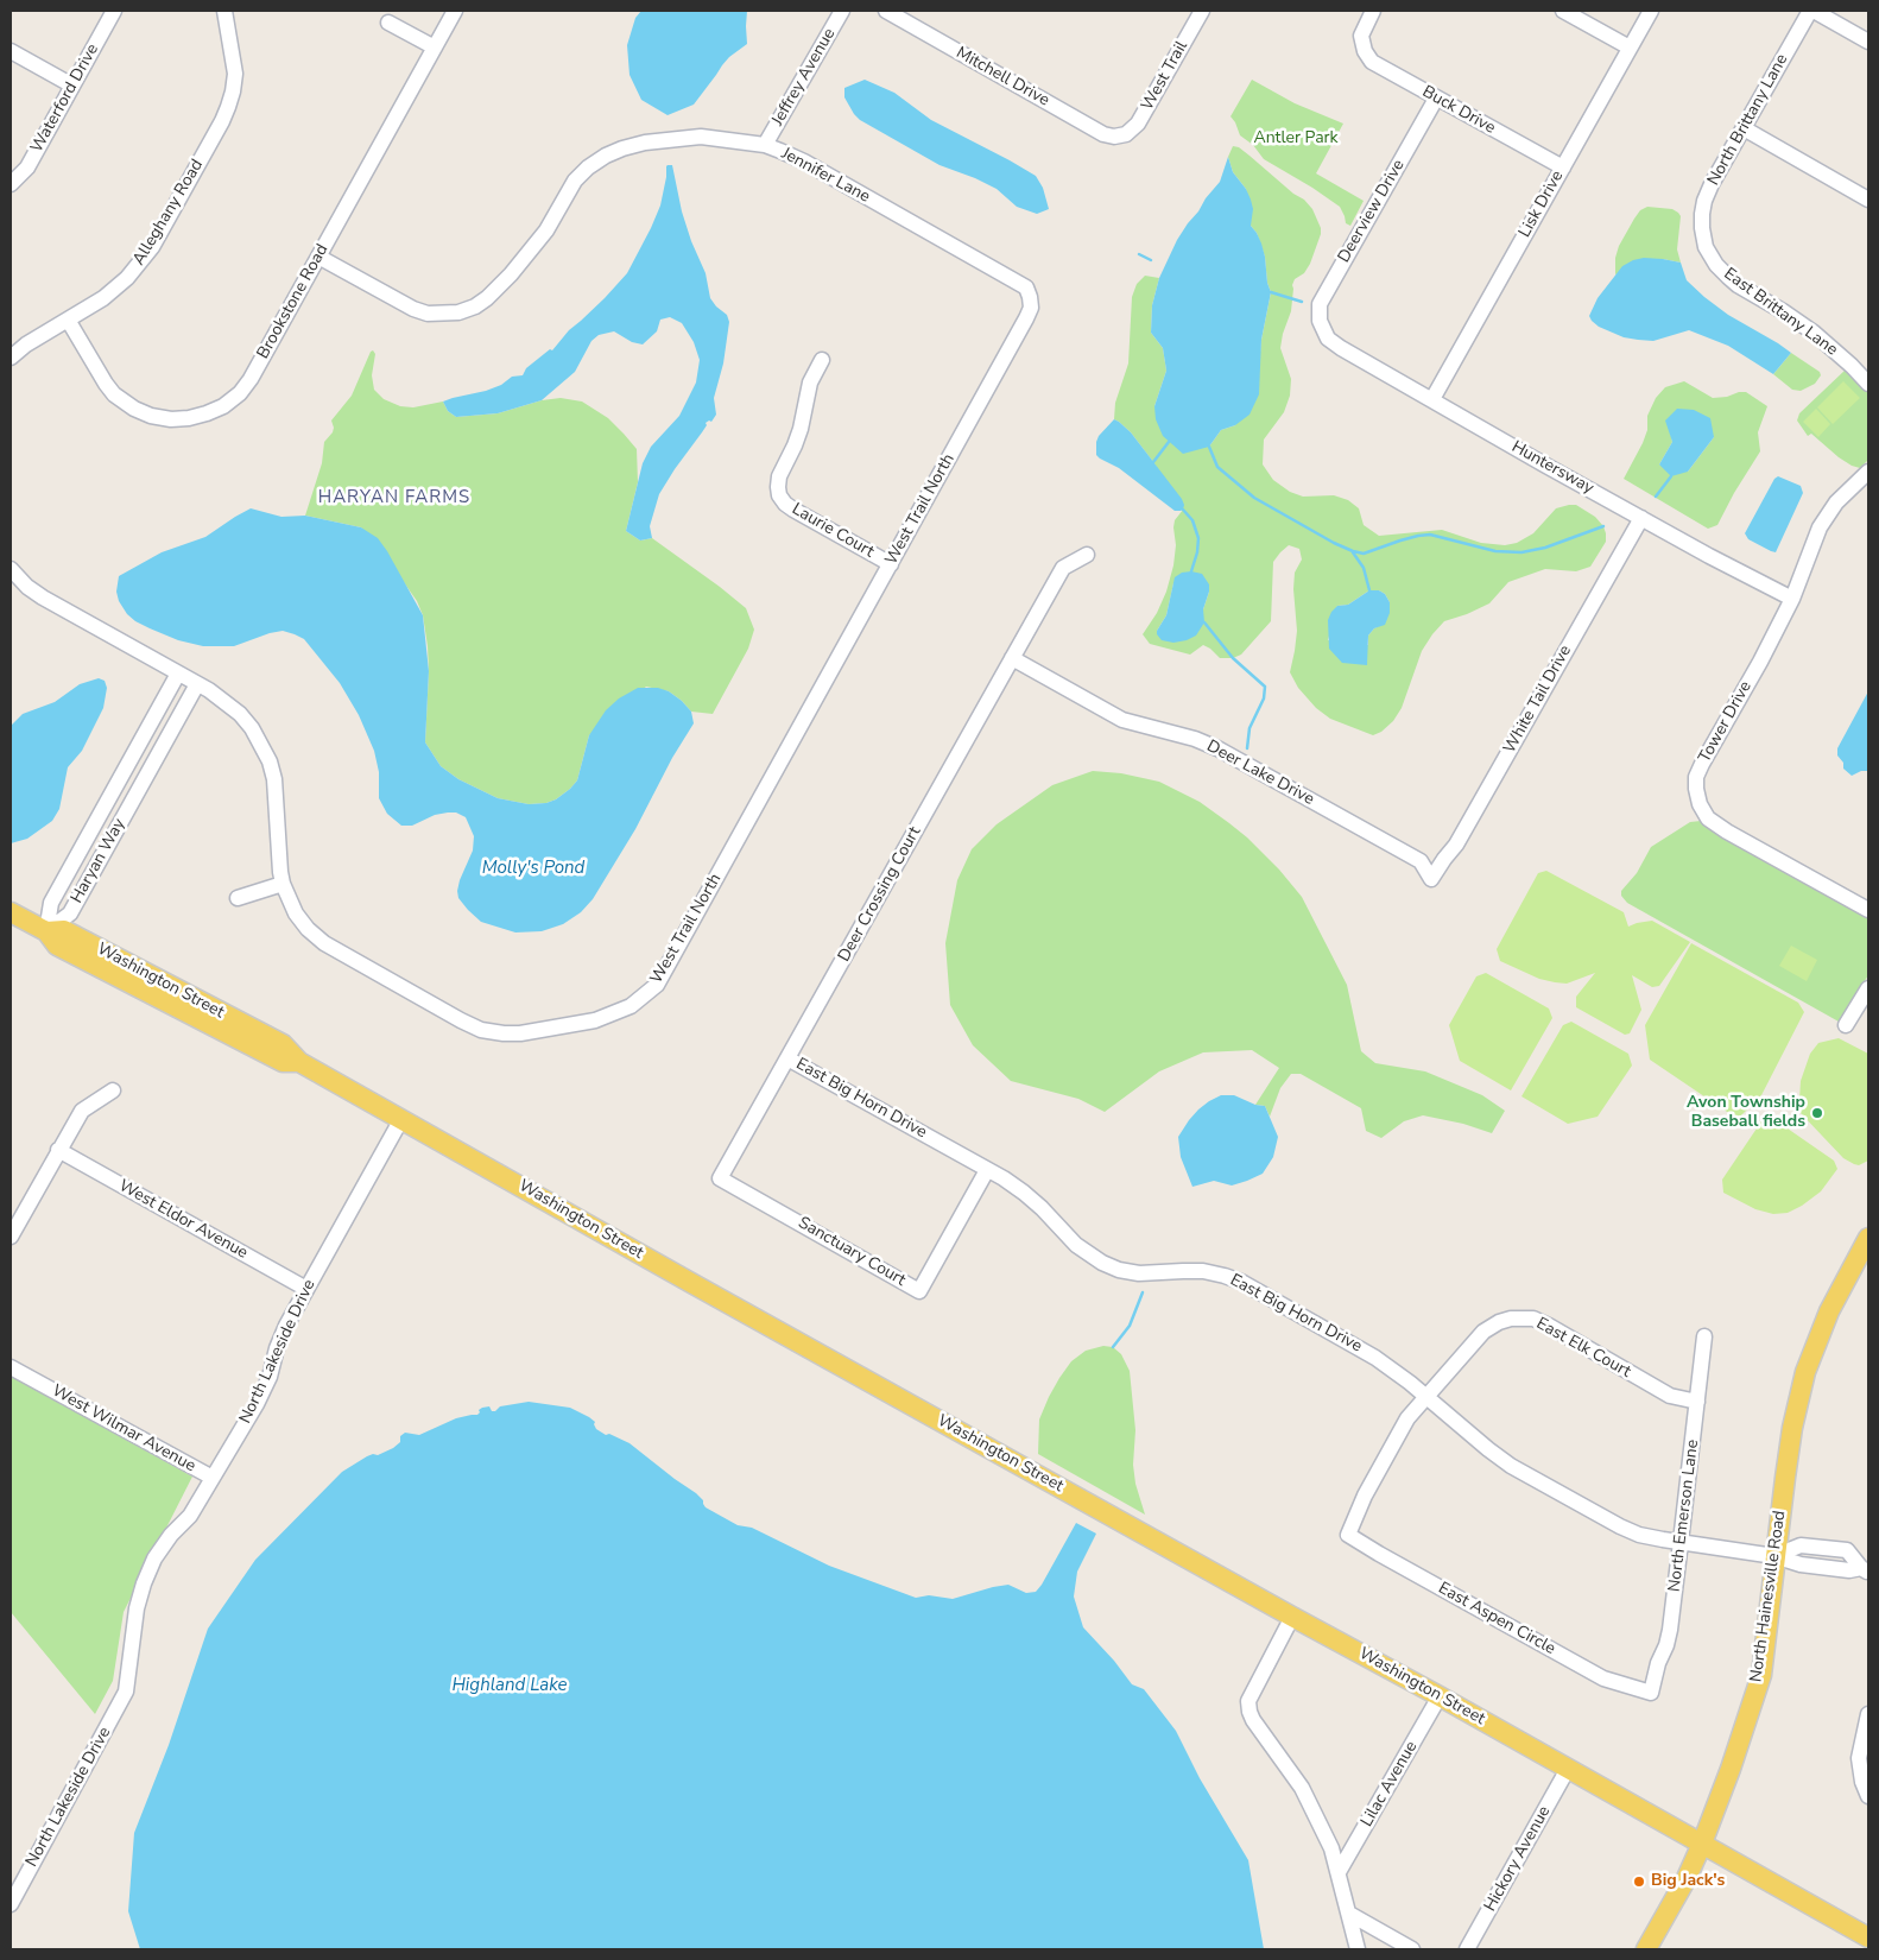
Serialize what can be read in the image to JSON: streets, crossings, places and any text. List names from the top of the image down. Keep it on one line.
{"streets":{"main road":["Washington Street","North Hainesville Road"],"street":["West Trail","Jeffrey Avenue","Mitchell Drive","Waterford Drive","Buck Drive","North Brittany Lane","Jennifer Lane","Lisk Drive","Deerview Drive","Alleghany Road","Brookstone Road","East Brittany Lane","Huntersway","West Trail North","Laurie Court","White Tail Drive","Tower Drive","Deer Lake Drive","Haryan Way","Deer Crossing Court","East Big Horn Drive","West Eldor Avenue","Sanctuary Court","East Elk Court","North Lakeside Drive","West Wilmar Avenue","North Emerson Lane","East Aspen Circle","Lilac Avenue","Hickory Avenue"]},"crossings":[["West Trail","Mitchell Drive"],["Jeffrey Avenue","Jennifer Lane"],["Buck Drive","Lisk Drive"],["Buck Drive","Deerview Drive"],["North Brittany Lane","East Brittany Lane"],["Jennifer Lane","Brookstone Road"],["Jennifer Lane","West Trail North"],["Lisk Drive","Huntersway"],["Deerview Drive","Huntersway"],["Alleghany Road","Brookstone Road"],["Huntersway","White Tail Drive"],["Huntersway","Tower Drive"],["West Trail North","Laurie Court"],["West Trail North","Haryan Way"],["White Tail Drive","Deer Lake Drive"],["Deer Lake Drive","Deer Crossing Court"],["Haryan Way","Washington Street"],["Deer Crossing Court","East Big Horn Drive"],["Deer Crossing Court","Sanctuary Court"],["Washington Street","North Lakeside Drive"],["Washington Street","North Hainesville Road"],["Washington Street","Lilac Avenue"],["Washington Street","Hickory Avenue"],["East Big Horn Drive","Sanctuary Court"],["East Big Horn Drive","East Elk Court"],["East Big Horn Drive","North Emerson Lane"],["East Big Horn Drive","North Hainesville Road"],["West Eldor Avenue","North Lakeside Drive"],["East Elk Court","North Emerson Lane"],["East Elk Court","East Aspen Circle"],["North Lakeside Drive","West Wilmar Avenue"],["North Emerson Lane","East Aspen Circle"]],"districts":["HARYAN FARMS"],"water":["Molly's Pond","Highland Lake"],"parks":["Antler Park"],"places":["Avon Township Baseball fields","Big Jack's"]}
